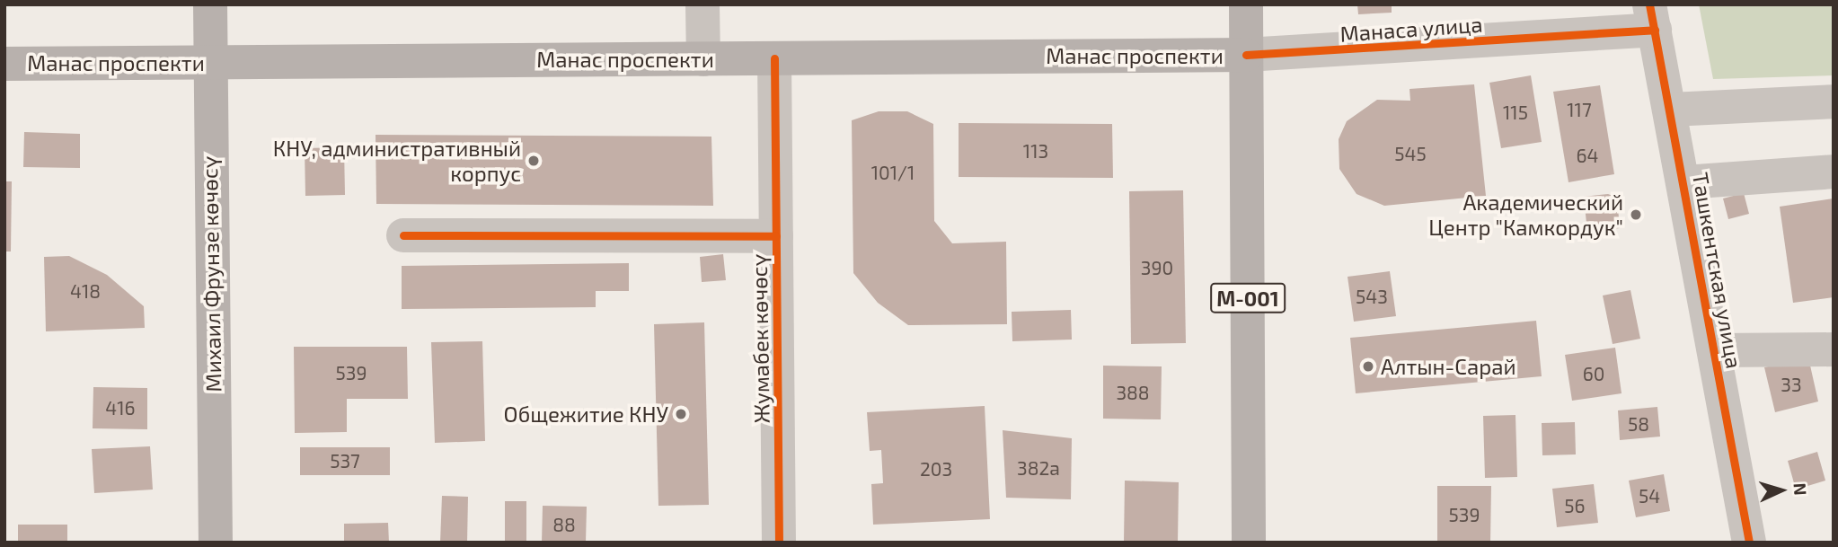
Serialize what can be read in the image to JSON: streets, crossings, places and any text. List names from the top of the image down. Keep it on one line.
{"streets":{"main road":["Манас проспекти","Михаил Фрунзе көчөсү","М-001"],"street":["Манаса улица","Ташкентская улица","Жумабек көчөсү"]},"crossings":[["Манаса улица","Манас проспекти"],["Манаса улица","Ташкентская улица"],["Манаса улица","М-001"],["Манас проспекти","Михаил Фрунзе көчөсү"],["Манас проспекти","М-001"],["Манас проспекти","Жумабек көчөсү"]],"places":["КНУ, административный корпус","Академический Центр \"Камкордук\"","Алтын-Сарай","Общежитие КНУ"],"house_numbers":["117","115","113","545","64","101/1","390","418","543","539","60","33","388","416","58","537","382а","203","54","56","539","88"],"north":"right"}
